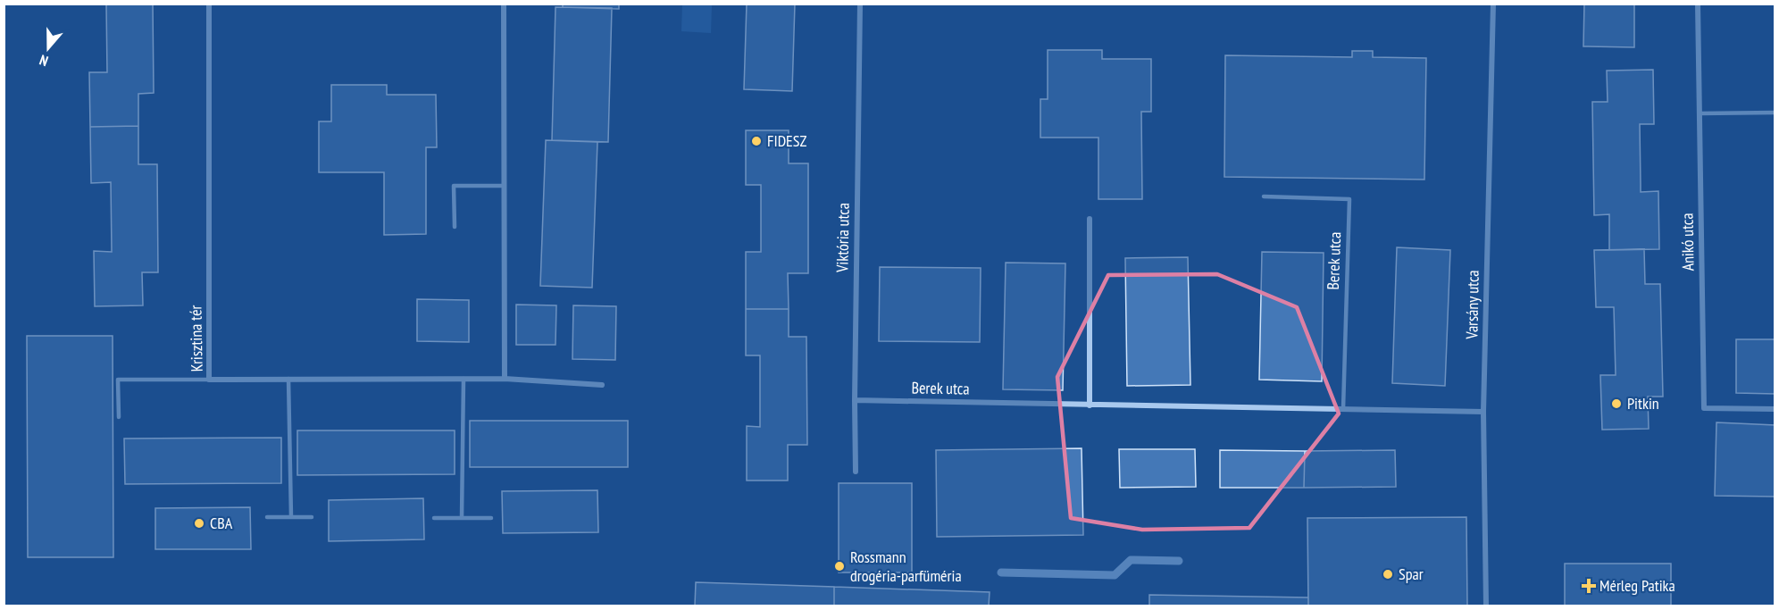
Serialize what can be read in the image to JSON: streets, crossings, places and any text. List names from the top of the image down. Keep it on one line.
{"streets":{"street":["Viktória utca","Anikó utca","Berek utca","Varsány utca","Krisztina tér"]},"crossings":[["Viktória utca","Berek utca"],["Berek utca","Varsány utca"]],"places":{"other":["FIDESZ","Pitkin","CBA","Rossmann drogéria-parfüméria","Spar"],"health":["Mérleg Patika"]},"north":"bottom"}
